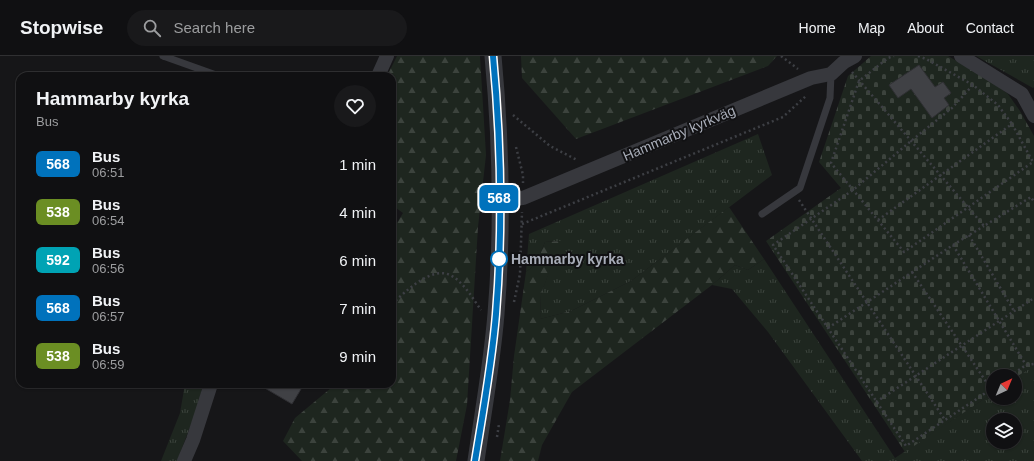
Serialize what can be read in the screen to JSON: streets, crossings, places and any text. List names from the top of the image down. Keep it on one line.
{"streets":{"street":["Hammarby kyrkväg"]},"places":["Hammarby kyrka"],"lines":["bus line 568"],"north":"top right","page":{"header":"Stopwise","search":"Search here","nav":["Home","Map","About","Contact"],"on_map":"568","heading":["Hammarby kyrka","Bus"],"list":[{"mark":"568","name":"Bus","note":"06:51","value":"1 min"},{"mark":"538","name":"Bus","note":"06:54","value":"4 min"},{"mark":"592","name":"Bus","note":"06:56","value":"6 min"},{"mark":"568","name":"Bus","note":"06:57","value":"7 min"},{"mark":"538","name":"Bus","note":"06:59","value":"9 min"}]}}
